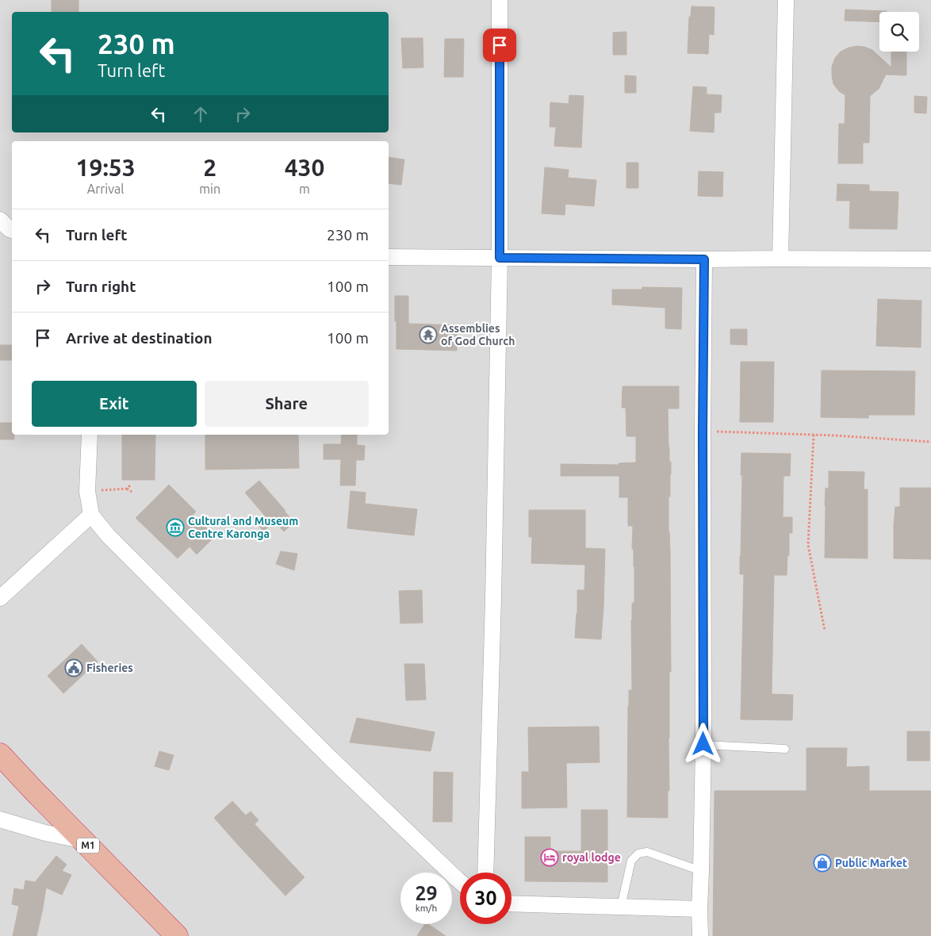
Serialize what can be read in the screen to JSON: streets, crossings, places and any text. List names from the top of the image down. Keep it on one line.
{"streets":{"highway":["M1"]},"places":{"temple":["Assemblies of God Church"],"museum":["Cultural and Museum Centre Karonga"],"public building":["Fisheries"],"hotel":["royal lodge"],"shop":["Public Market"]},"page":{"turn":["230 m","Turn left"],"eta":["19:53","Arrival","2","min","430","m"],"list":[{"name":"Turn left","value":"230 m"},{"name":"Turn right","value":"100 m"},{"name":"Arrive at destination","value":"100 m"}],"buttons":["Exit","Share"],"speed":"29 km/h","limit":"30"}}
